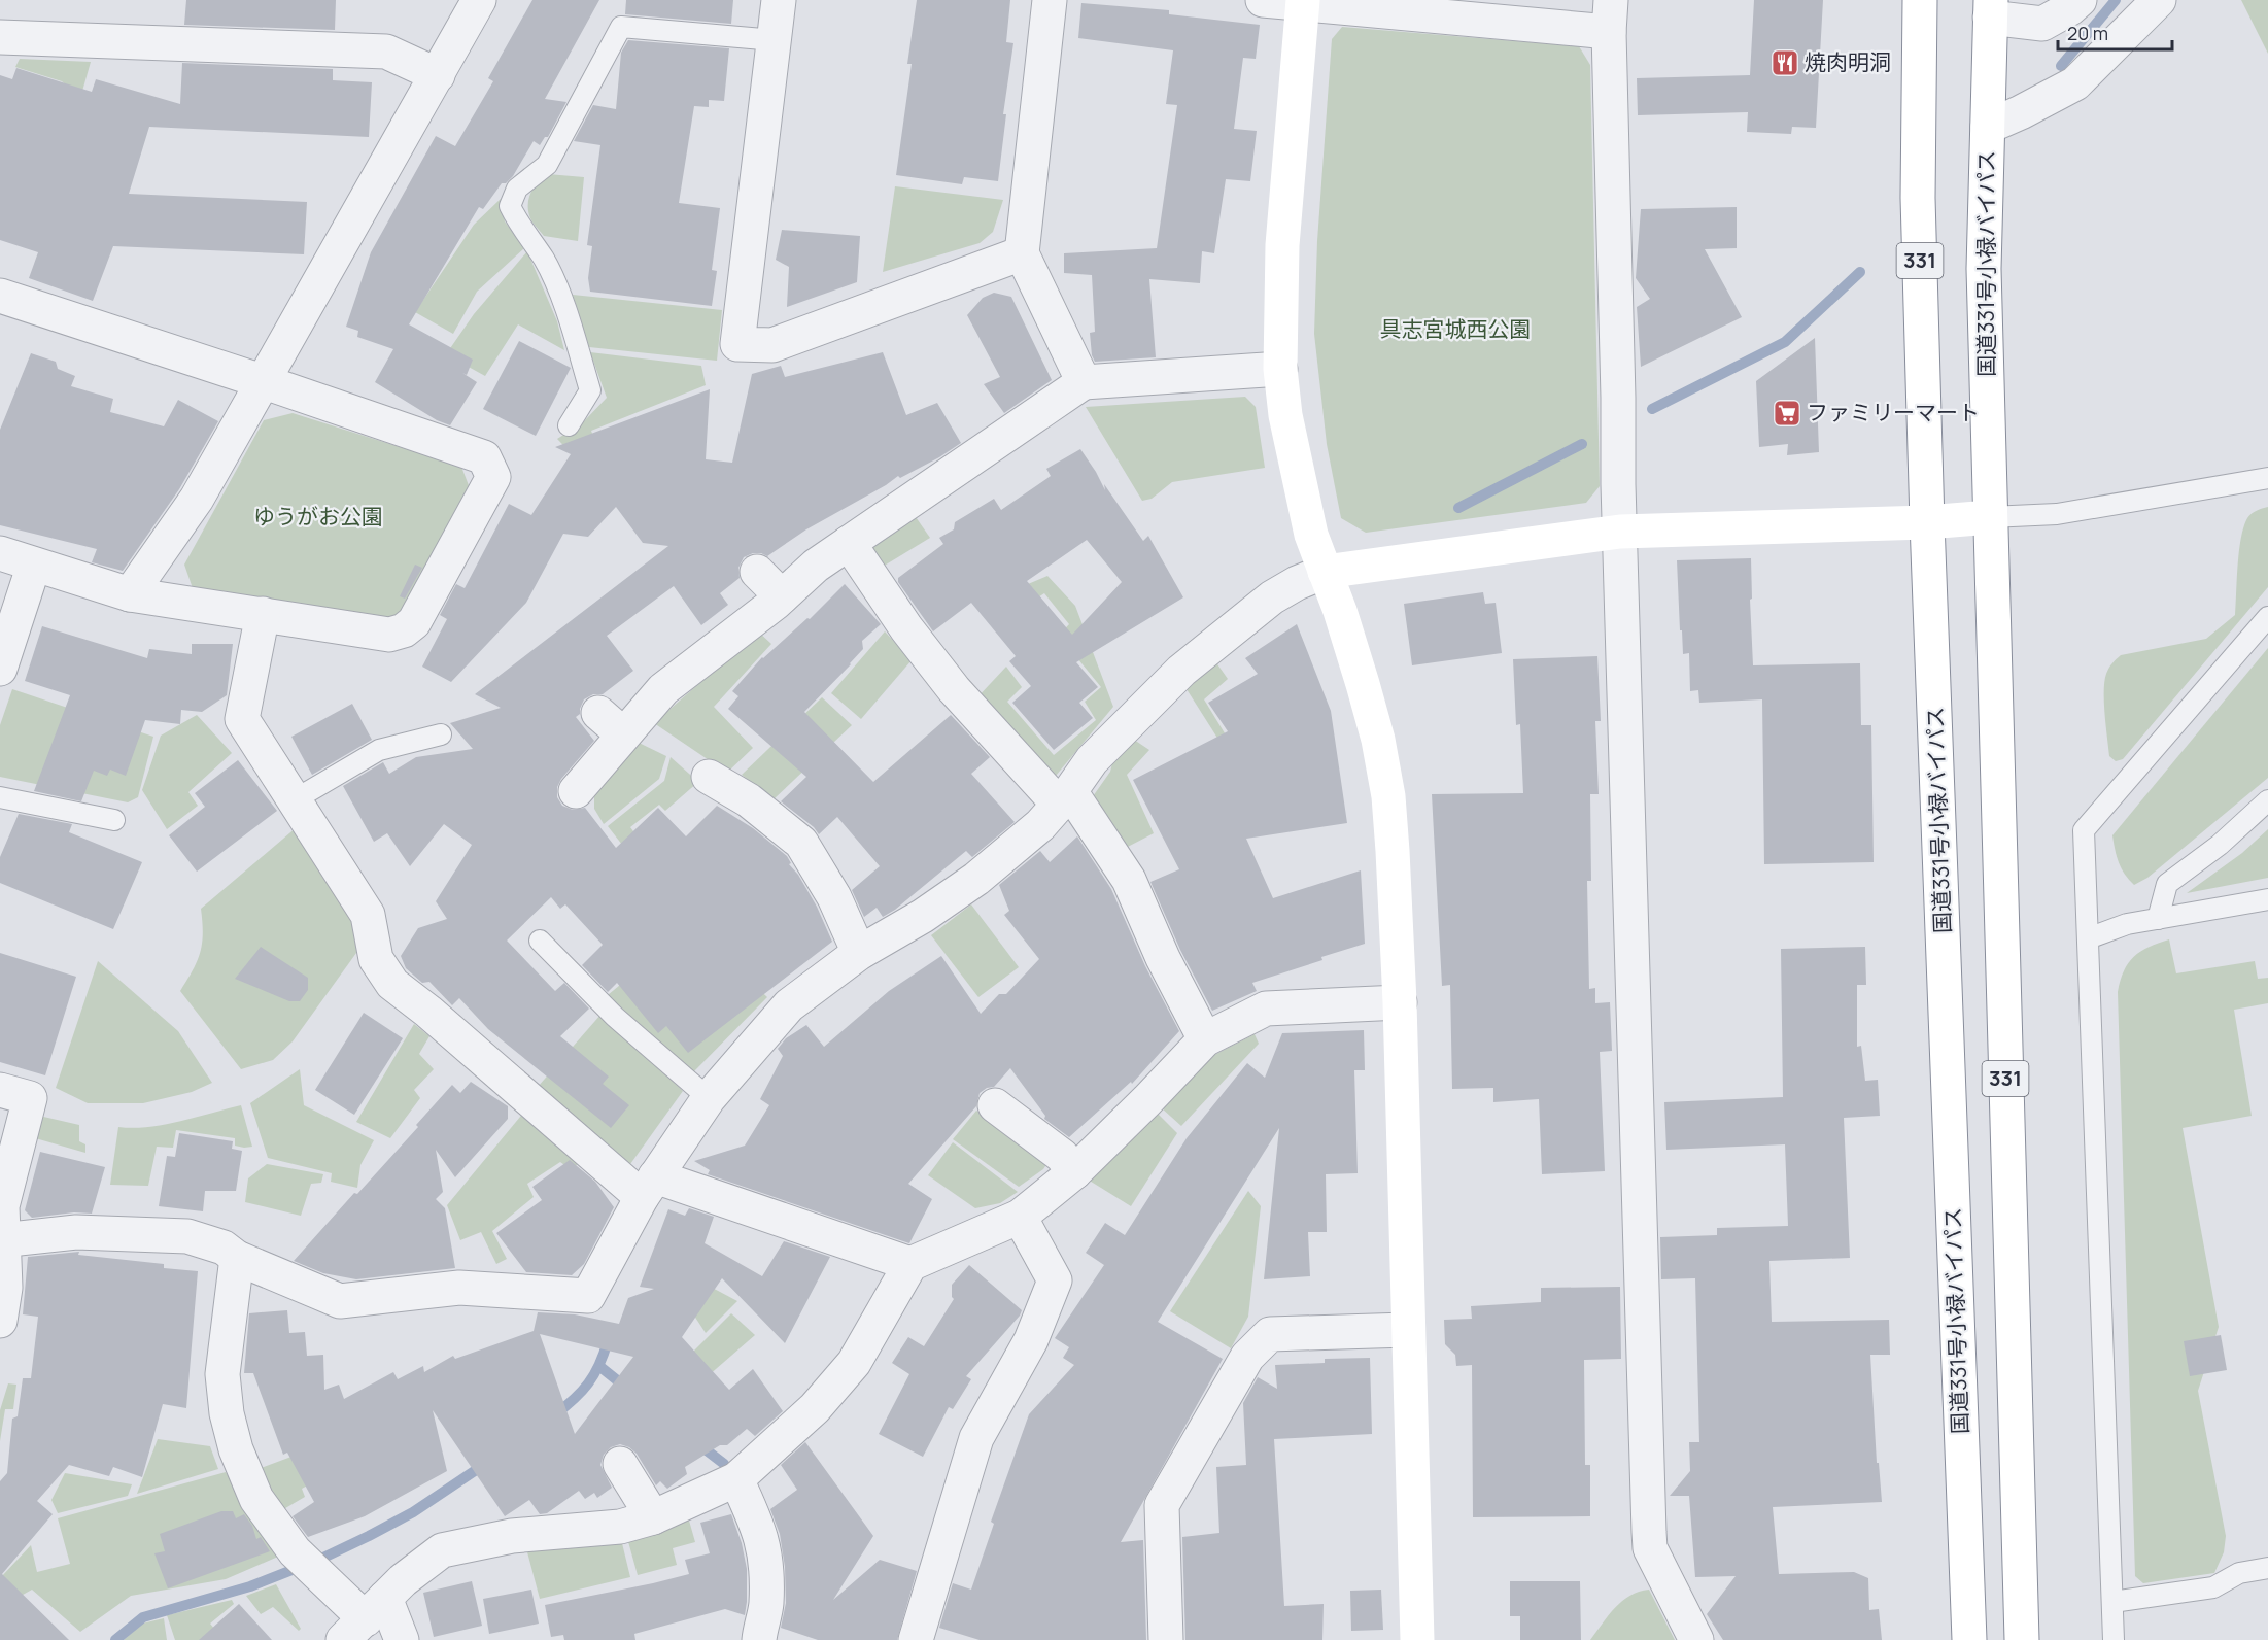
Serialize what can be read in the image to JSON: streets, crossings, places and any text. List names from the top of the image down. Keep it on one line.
{"streets":{"main road":["331","国道331号小禄バイパス"]},"parks":["具志宮城西公園","ゆうがお公園"],"places":{"restaurant":["焼肉明洞"],"supermarket":["ファミリーマート"]},"scale_bar":"20 m"}
